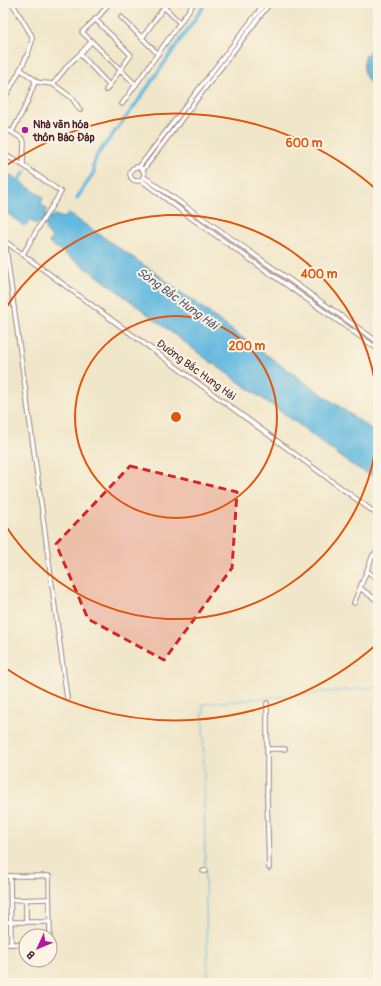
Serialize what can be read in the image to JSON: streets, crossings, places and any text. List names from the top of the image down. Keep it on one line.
{"streets":{"street":["Đường Bắc Hưng Hải"]},"water":["Sông Bắc Hưng Hải"],"places":["Nhà văn hóa thôn Báo Đáp"],"north":"bottom left","rings":["600 m","400 m","200 m"]}
